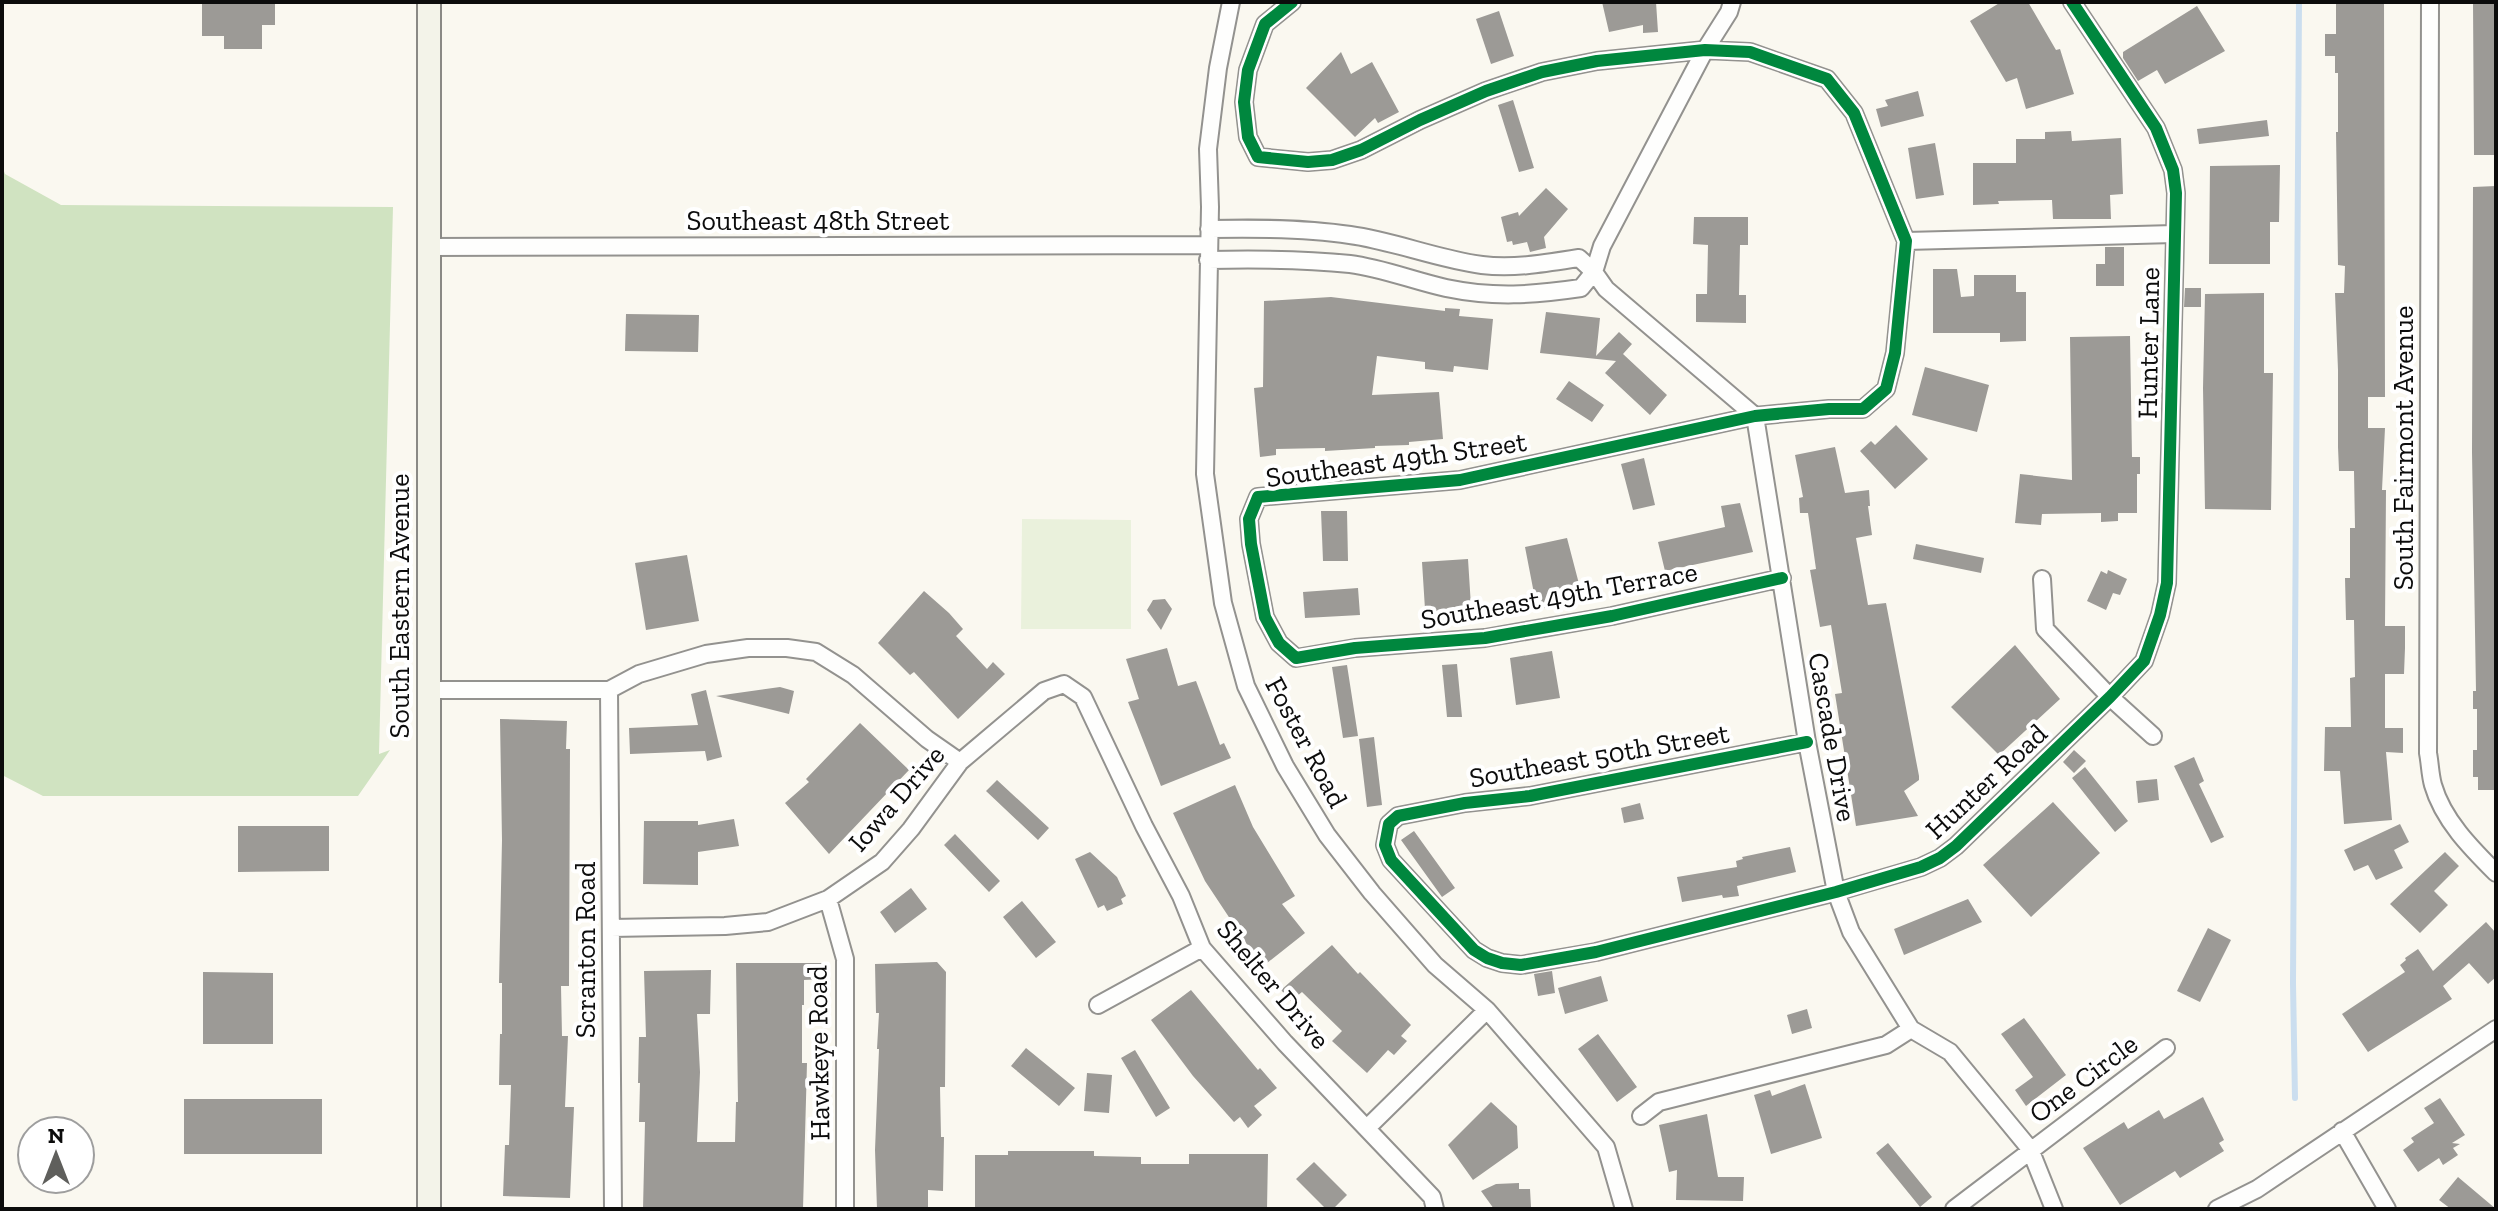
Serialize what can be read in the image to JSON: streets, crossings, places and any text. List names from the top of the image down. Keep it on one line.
{"streets":{"main road":["South Eastern Avenue"],"street":["Southeast 48th Street","Hunter Lane","South Fairmont Avenue","Southeast 49th Street","Southeast 49th Terrace","Cascade Drive","Foster Road","Southeast 50th Street","Hunter Road","Iowa Drive","Scranton Road","Shelter Drive","Hawkeye Road","One Circle"]},"crossings":[["Southeast 48th Street","South Eastern Avenue"],["Southeast 48th Street","Foster Road"],["Hunter Lane","Hunter Road"],["Southeast 49th Street","Southeast 49th Terrace"],["Southeast 49th Street","Cascade Drive"],["Southeast 49th Terrace","Cascade Drive"],["Cascade Drive","Southeast 50th Street"],["Cascade Drive","Hunter Road"],["Cascade Drive","One Circle"],["Southeast 50th Street","Hunter Road"],["Iowa Drive","Scranton Road"],["Iowa Drive","Shelter Drive"],["Iowa Drive","Hawkeye Road"]],"north":"top"}
